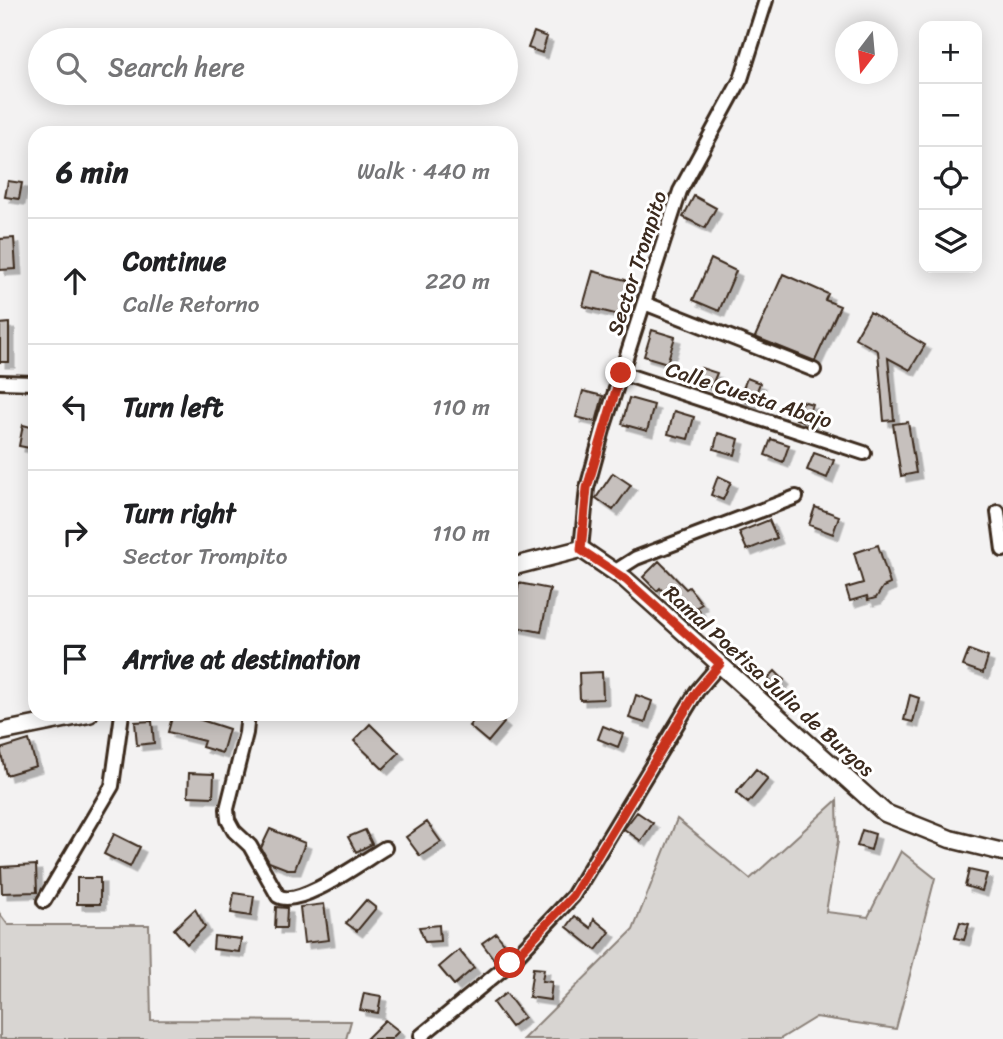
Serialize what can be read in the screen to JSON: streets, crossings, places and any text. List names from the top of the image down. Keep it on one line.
{"streets":{"street":["Sector Trompito","Calle Cuesta Abajo","Ramal Poetisa Julia de Burgos"]},"crossings":[["Sector Trompito","Calle Cuesta Abajo"],["Sector Trompito","Ramal Poetisa Julia de Burgos"]],"north":"bottom","page":{"map_buttons":["+","−"],"search":"Search here","heading":["6 min","Walk · 440 m"],"list":[["Continue","Calle Retorno","220 m"],["Turn left","110 m"],["Turn right","Sector Trompito","110 m"],"Arrive at destination"]}}
